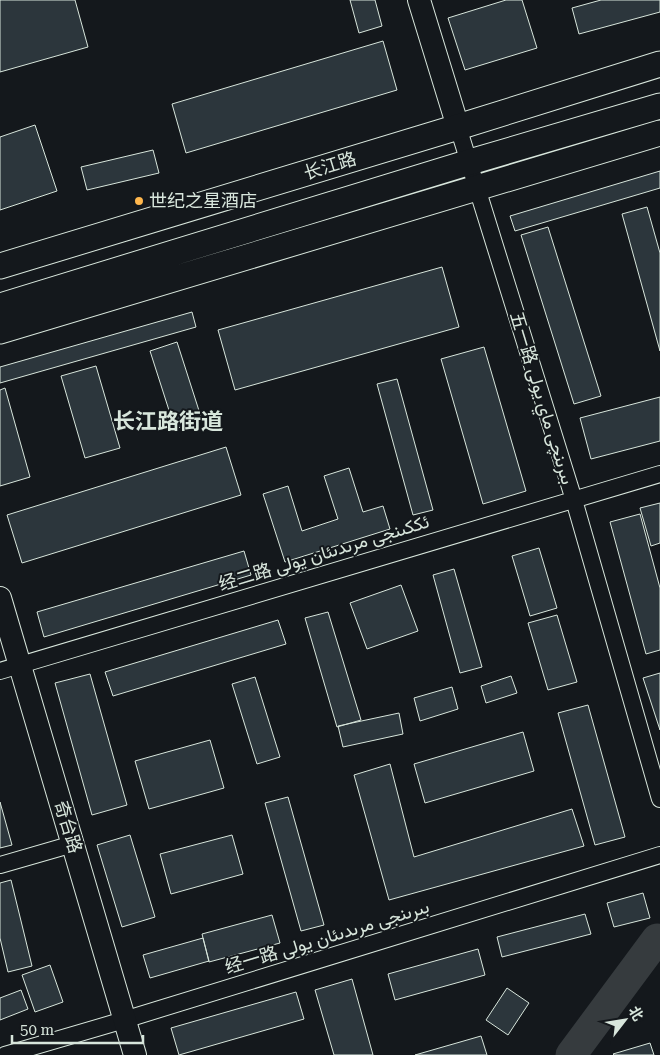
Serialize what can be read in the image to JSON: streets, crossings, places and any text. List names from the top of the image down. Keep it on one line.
{"streets":{"main road":["长江路"],"street":["五一路 بىرىنچى ماي يولى","经二路 ئككىنجى مرىدىئان يولى","奇台路","经一路 بىرىنجى مرىدىئان يولى"]},"crossings":[["长江路","五一路 بىرىنچى ماي يولى"],["五一路 بىرىنچى ماي يولى","经二路 ئككىنجى مرىدىئان يولى"],["经二路 ئككىنجى مرىدىئان يولى","奇台路"],["奇台路","经一路 بىرىنجى مرىدىئان يولى"]],"districts":["长江路街道"],"places":["世纪之星酒店"],"scale_bar":"50 m","north":"top right"}
